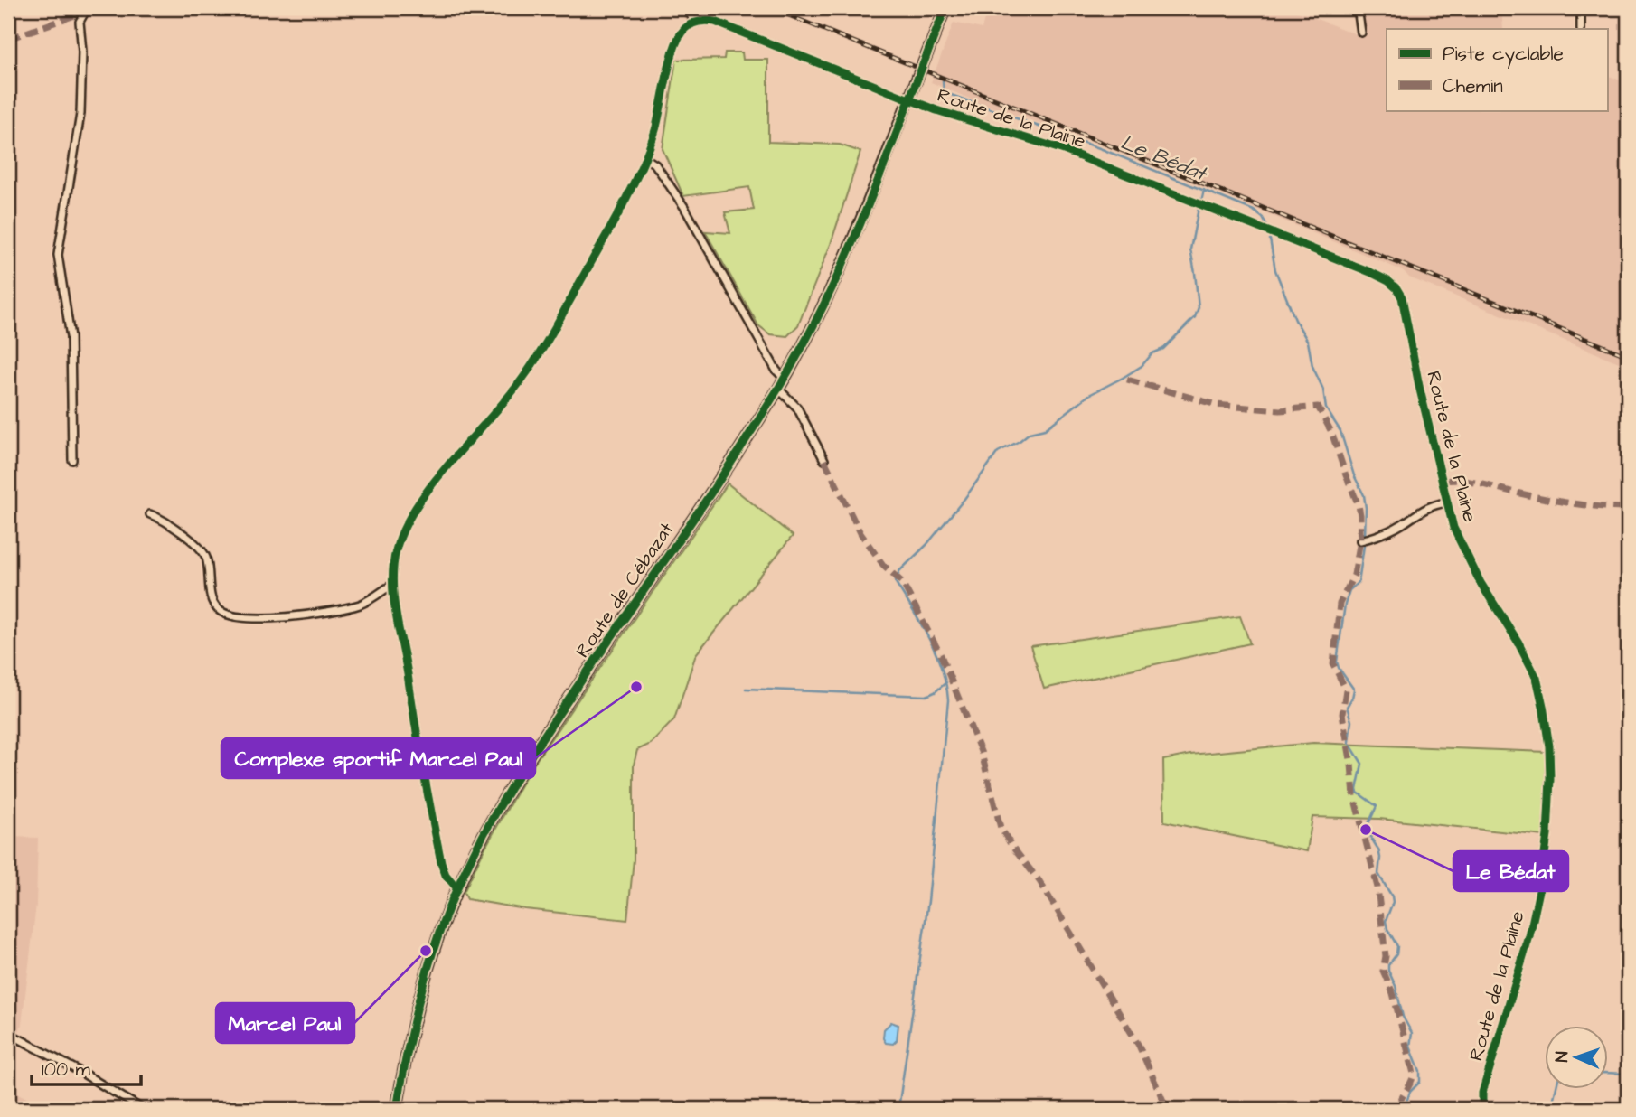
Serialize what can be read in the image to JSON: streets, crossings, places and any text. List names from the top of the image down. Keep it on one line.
{"streets":{"main road":["Route de Cébazat"],"street":["Route de la Plaine"]},"crossings":[["Route de la Plaine","Route de Cébazat"]],"water":["Le Bédat"],"places":["Complexe sportif Marcel Paul","Le Bédat","Marcel Paul"],"legend":["Piste cyclable","Chemin"],"scale_bar":"100 m","north":"left"}
